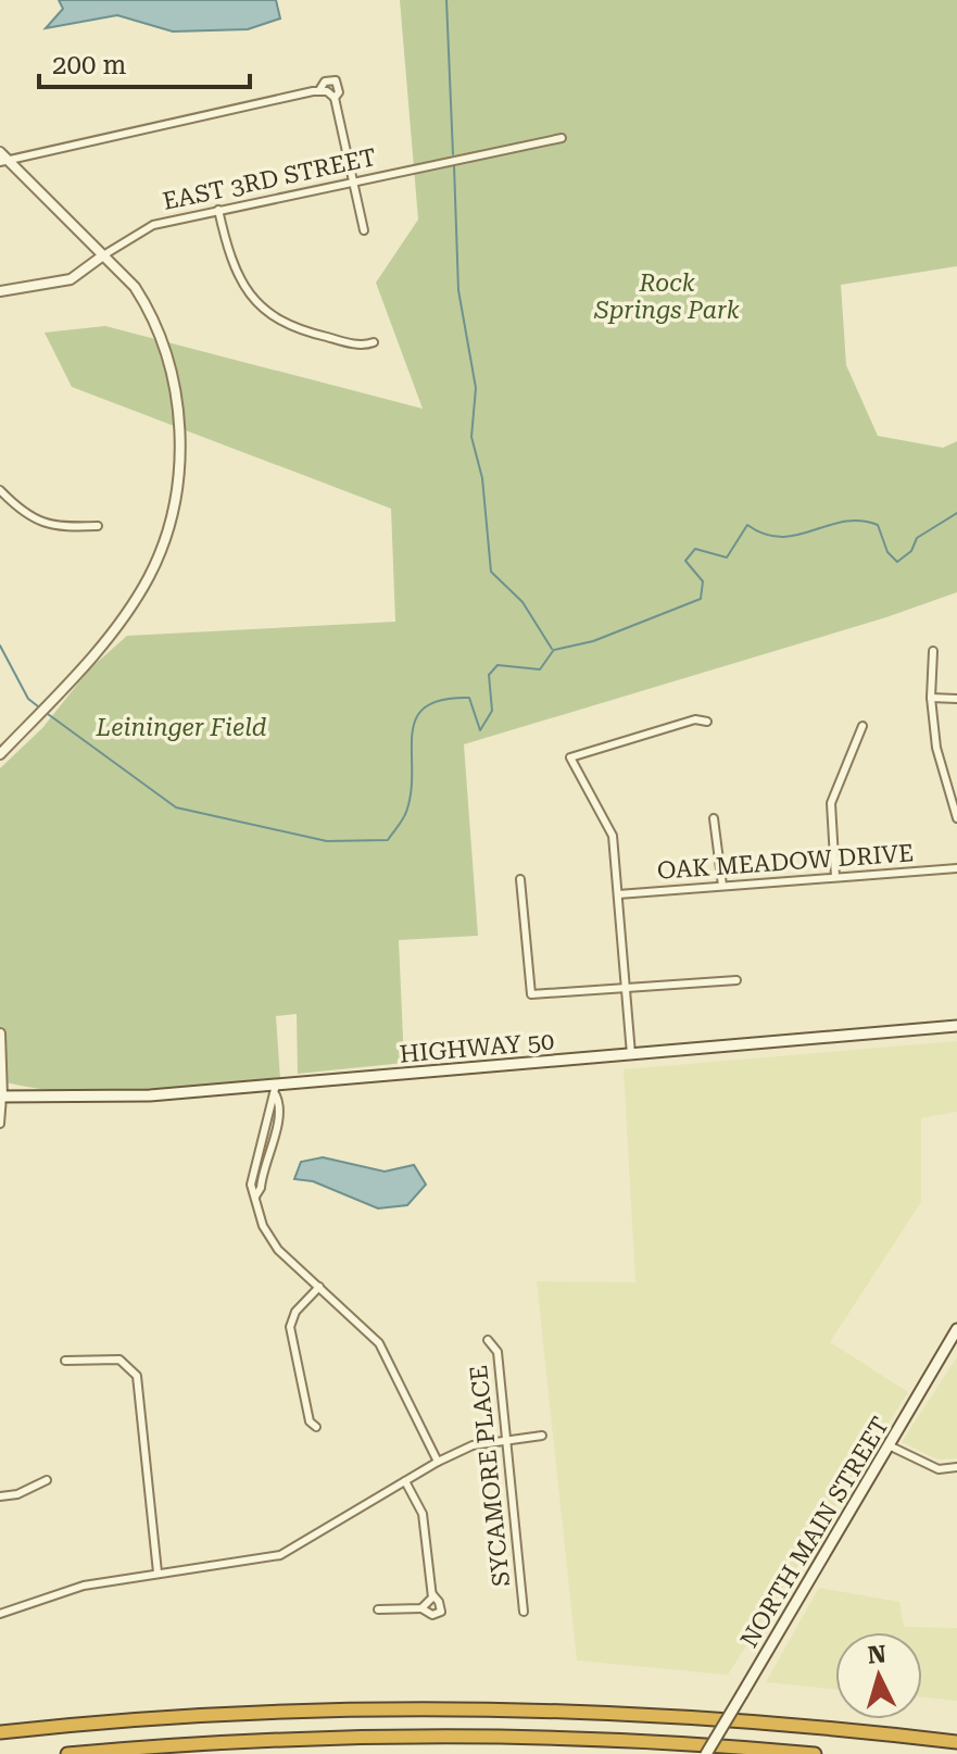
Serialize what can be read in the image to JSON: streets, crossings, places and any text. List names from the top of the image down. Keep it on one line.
{"streets":{"main road":["HIGHWAY 50","NORTH MAIN STREET"],"street":["EAST 3RD STREET","OAK MEADOW DRIVE","SYCAMORE PLACE"]},"parks":["Rock Springs Park","Leininger Field"],"scale_bar":"200 m","north":"top"}
